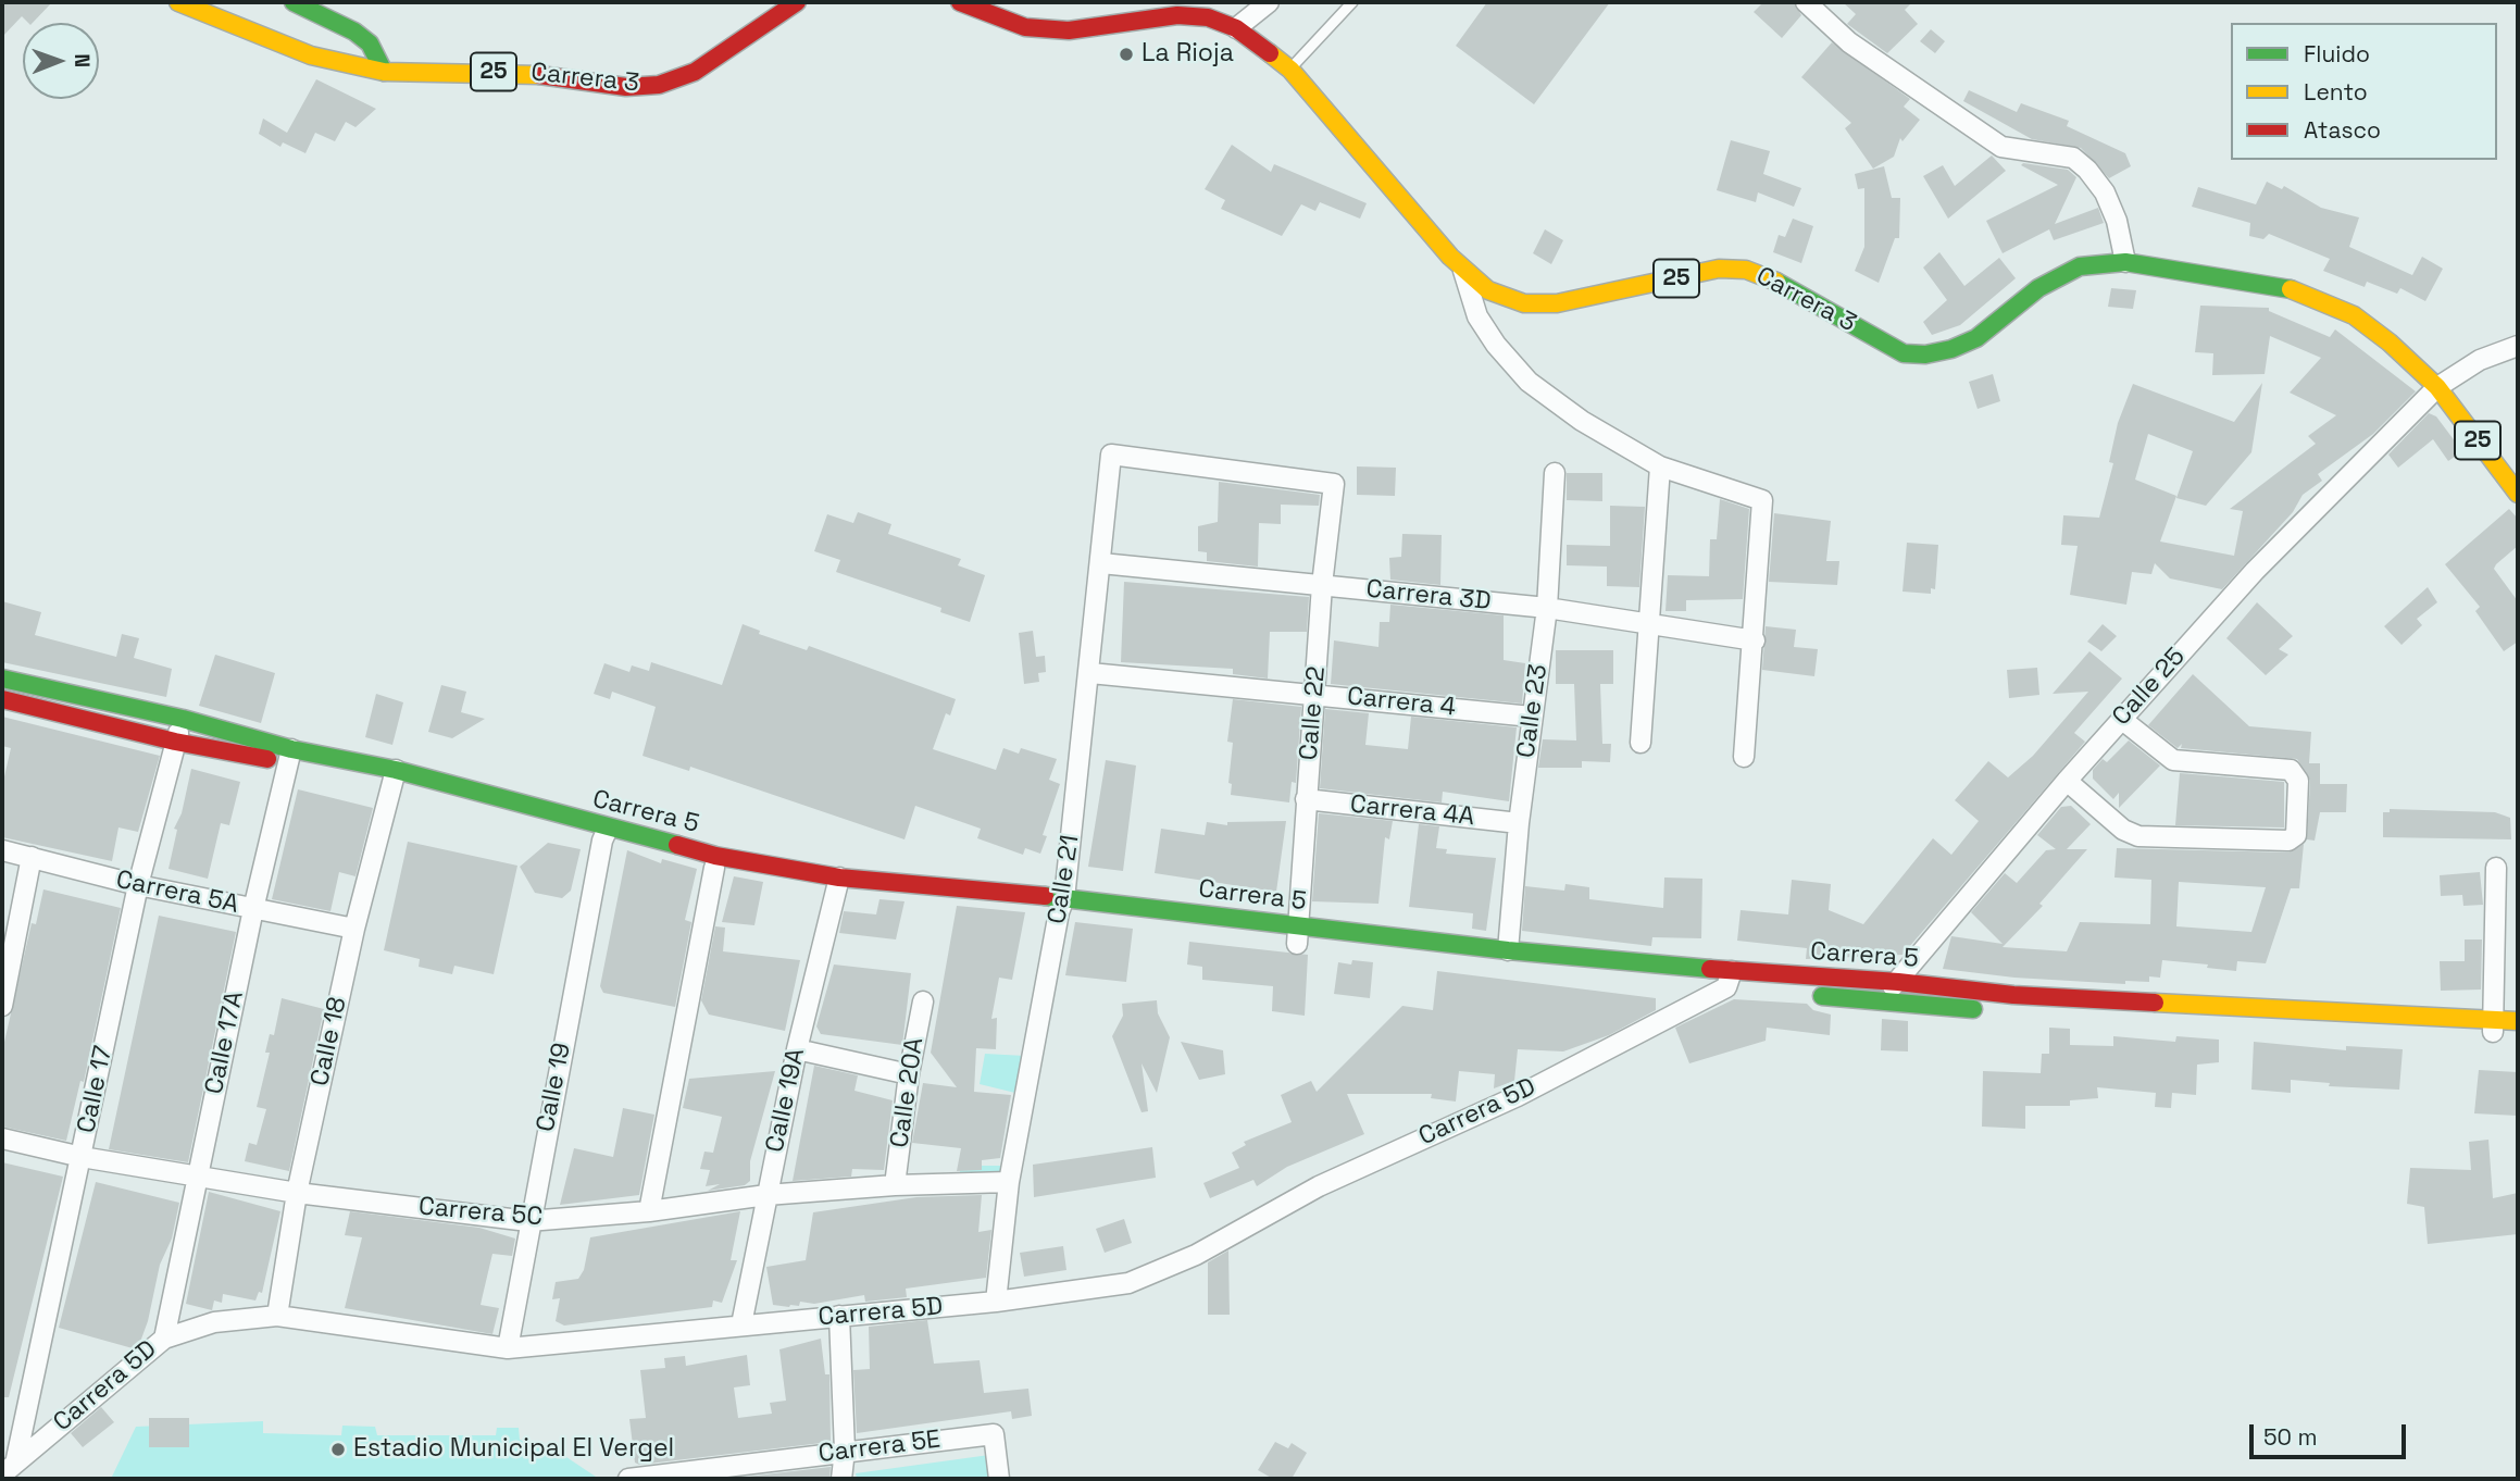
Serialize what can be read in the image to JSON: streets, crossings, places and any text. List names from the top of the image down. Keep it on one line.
{"streets":{"street":["25","Carrera 3","Carrera 3D","Calle 25","Carrera 4","Calle 23","Calle 22","Carrera 4A","Carrera 5","Calle 21","Carrera 5A","Calle 18","Calle 17A","Calle 19","Calle 17","Calle 20A","Calle 19A","Carrera 5D","Carrera 5C","Carrera 5E"]},"crossings":[["25","Carrera 3"],["25","Calle 25"],["Carrera 3","Calle 25"],["Carrera 3D","Calle 23"],["Carrera 3D","Calle 22"],["Carrera 3D","Calle 21"],["Calle 25","Carrera 5"],["Carrera 4","Calle 23"],["Carrera 4","Calle 22"],["Carrera 4","Calle 21"],["Calle 23","Carrera 4A"],["Calle 23","Carrera 5"],["Calle 22","Carrera 4A"],["Calle 22","Carrera 5"],["Calle 22","Calle 21"],["Carrera 5","Calle 21"],["Carrera 5","Calle 18"],["Carrera 5","Calle 17A"],["Carrera 5","Calle 19"],["Carrera 5","Calle 17"],["Carrera 5","Calle 19A"],["Carrera 5","Carrera 5D"],["Calle 21","Carrera 5D"],["Calle 21","Carrera 5C"],["Carrera 5A","Calle 18"],["Carrera 5A","Calle 17A"],["Carrera 5A","Calle 17"],["Calle 18","Carrera 5D"],["Calle 18","Carrera 5C"],["Calle 17A","Carrera 5D"],["Calle 17A","Carrera 5C"],["Calle 19","Carrera 5D"],["Calle 19","Carrera 5C"],["Calle 17","Carrera 5D"],["Calle 17","Carrera 5C"],["Calle 20A","Carrera 5C"],["Calle 19A","Carrera 5D"],["Calle 19A","Carrera 5C"]],"places":["La Rioja","Estadio Municipal El Vergel"],"legend":["Fluido","Lento","Atasco"],"scale_bar":"50 m","north":"right"}
